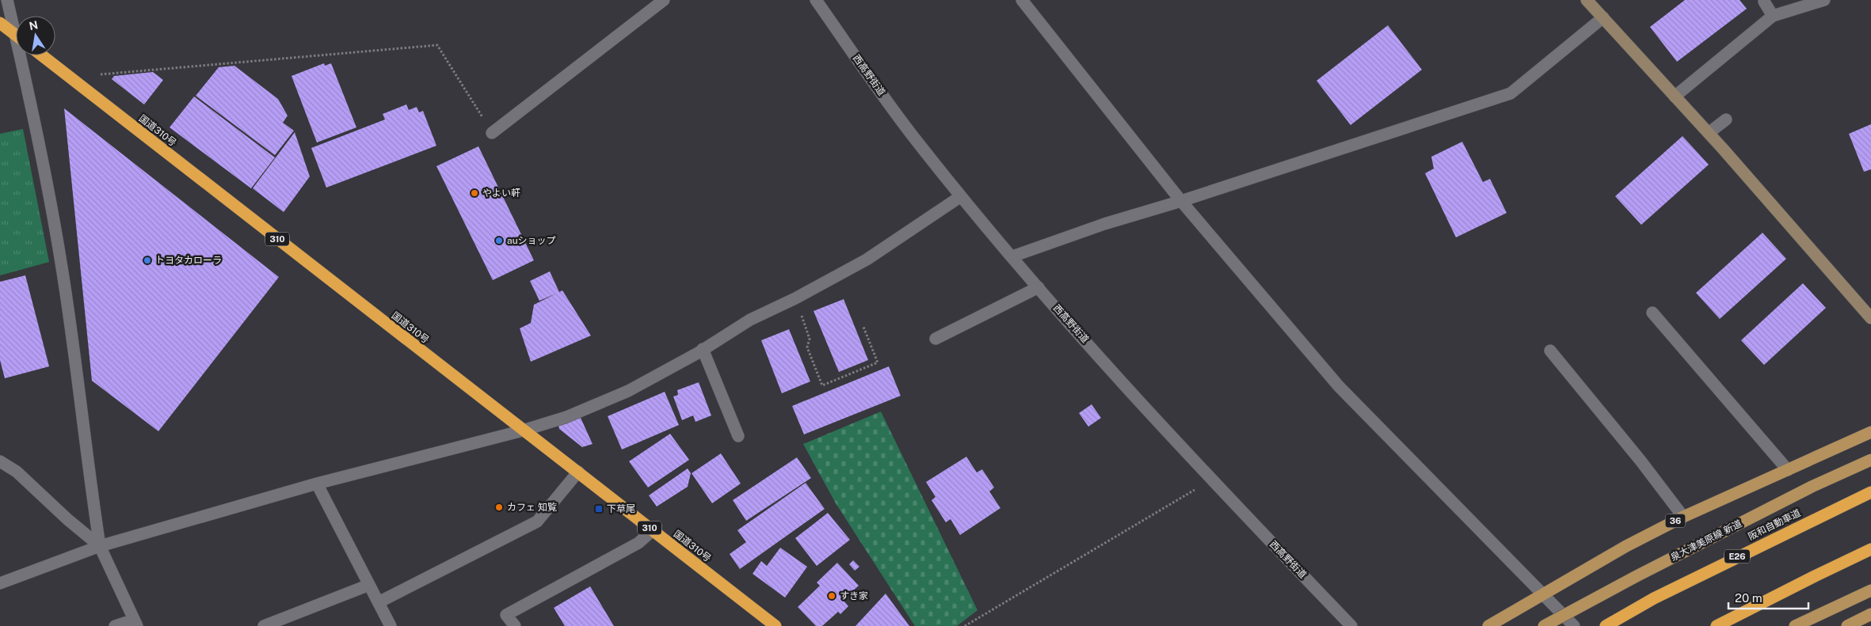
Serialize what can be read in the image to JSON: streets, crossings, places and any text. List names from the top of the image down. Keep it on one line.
{"streets":{"highway":["国道310号","310","阪和自動車道","E26"],"main road":["36","泉大津美原線 新道"],"street":["西高野街道"]},"places":{"other":["やよい軒","auショップ","トヨタカローラ","カフェ 知覧","すき家"],"transit":["下草尾"]},"scale_bar":"20 m","north":"top"}
